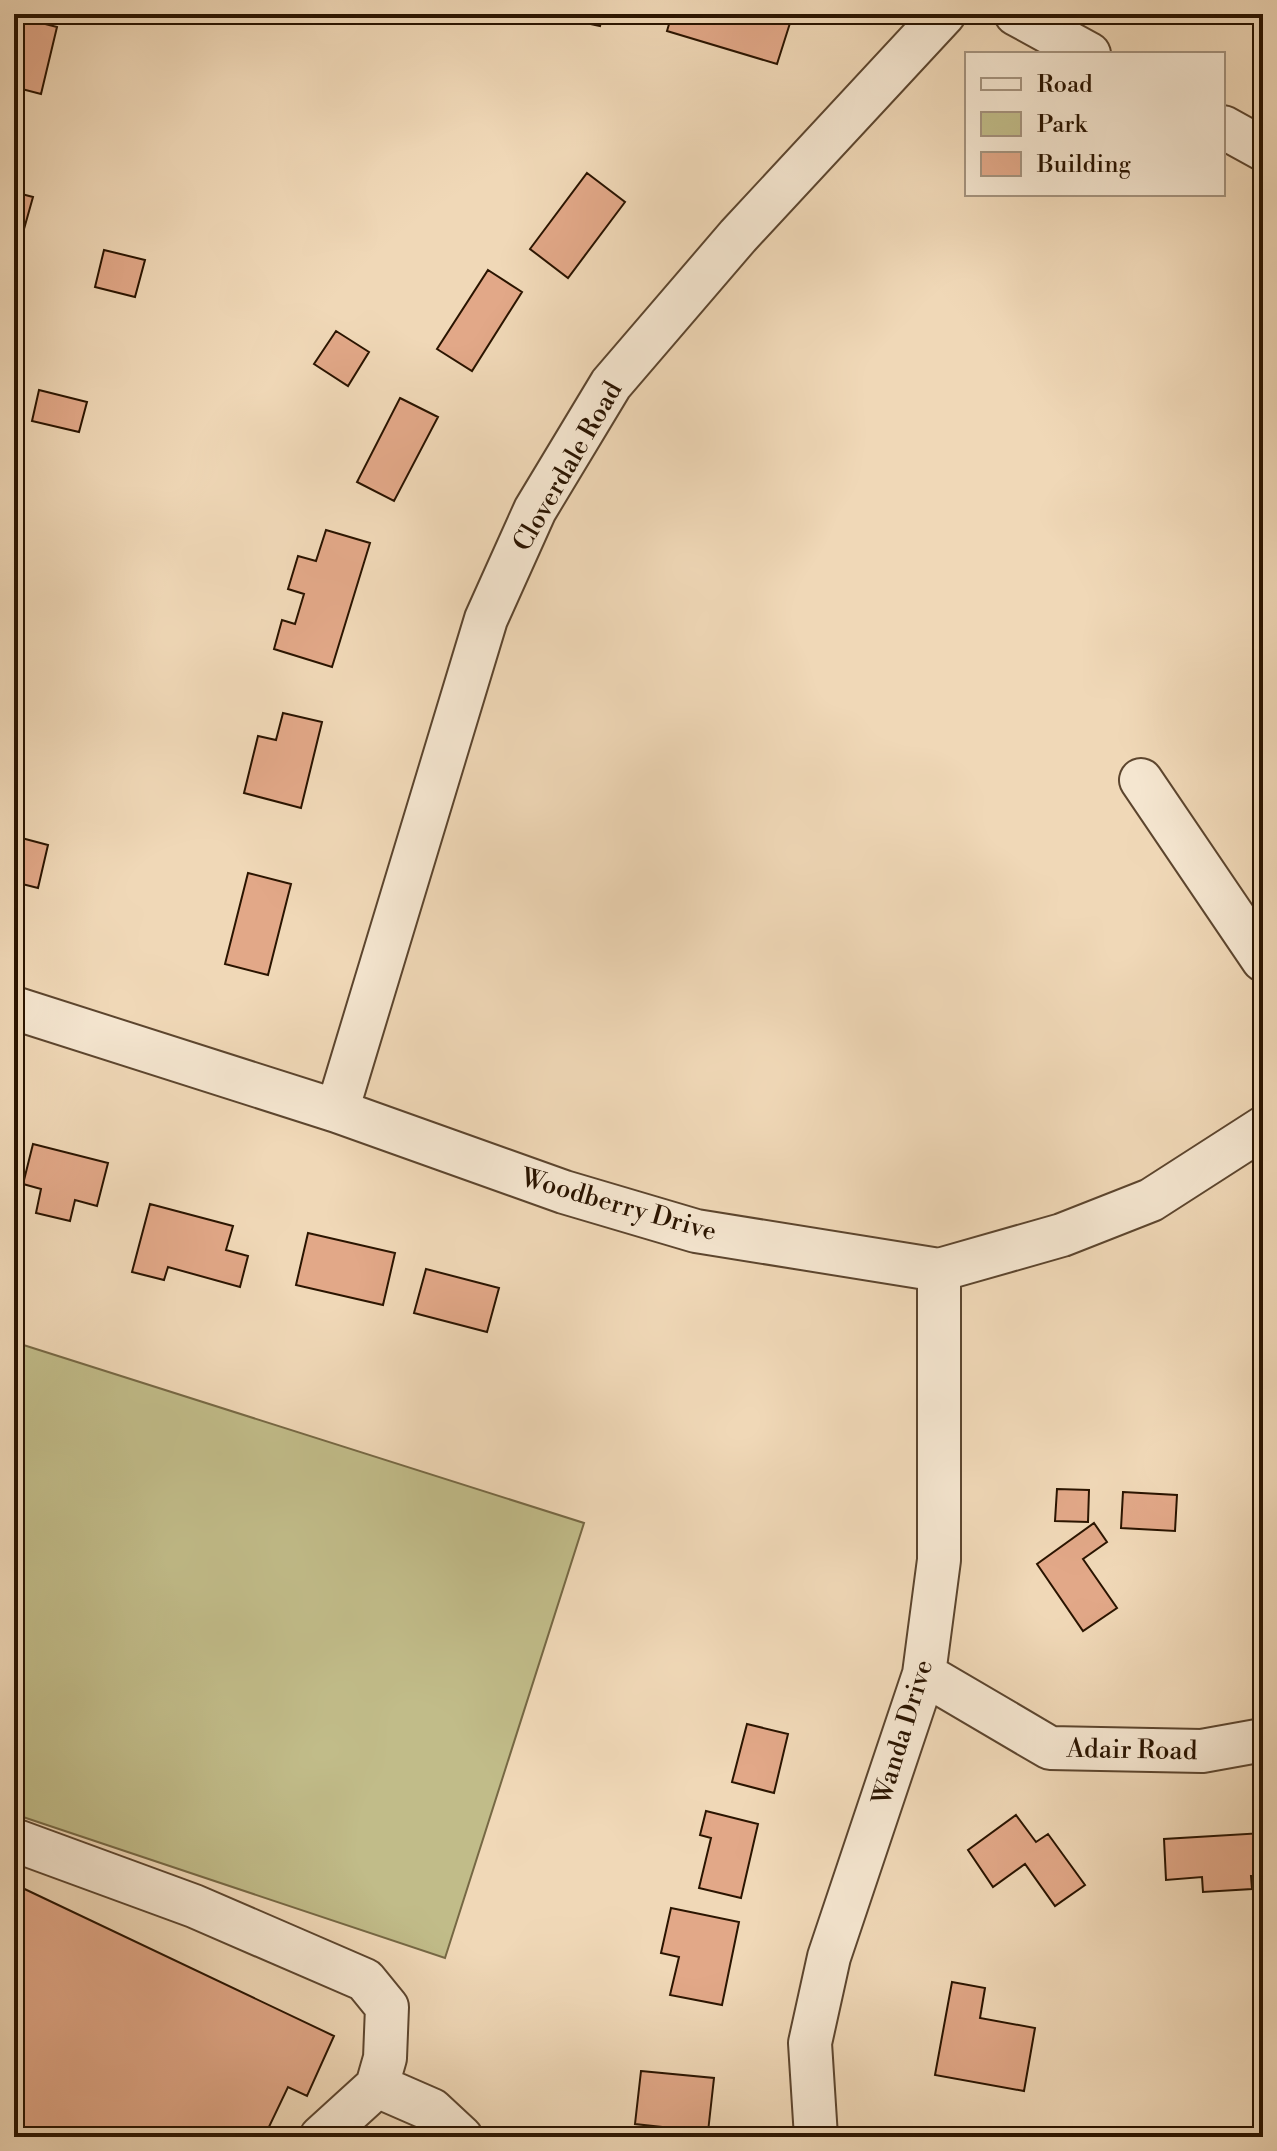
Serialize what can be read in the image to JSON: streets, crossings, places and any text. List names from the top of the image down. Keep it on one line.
{"streets":{"street":["Cloverdale Road","Woodberry Drive","Wanda Drive","Adair Road"]},"crossings":[["Cloverdale Road","Woodberry Drive"],["Woodberry Drive","Wanda Drive"],["Wanda Drive","Adair Road"]],"legend":["Road","Park","Building"]}
